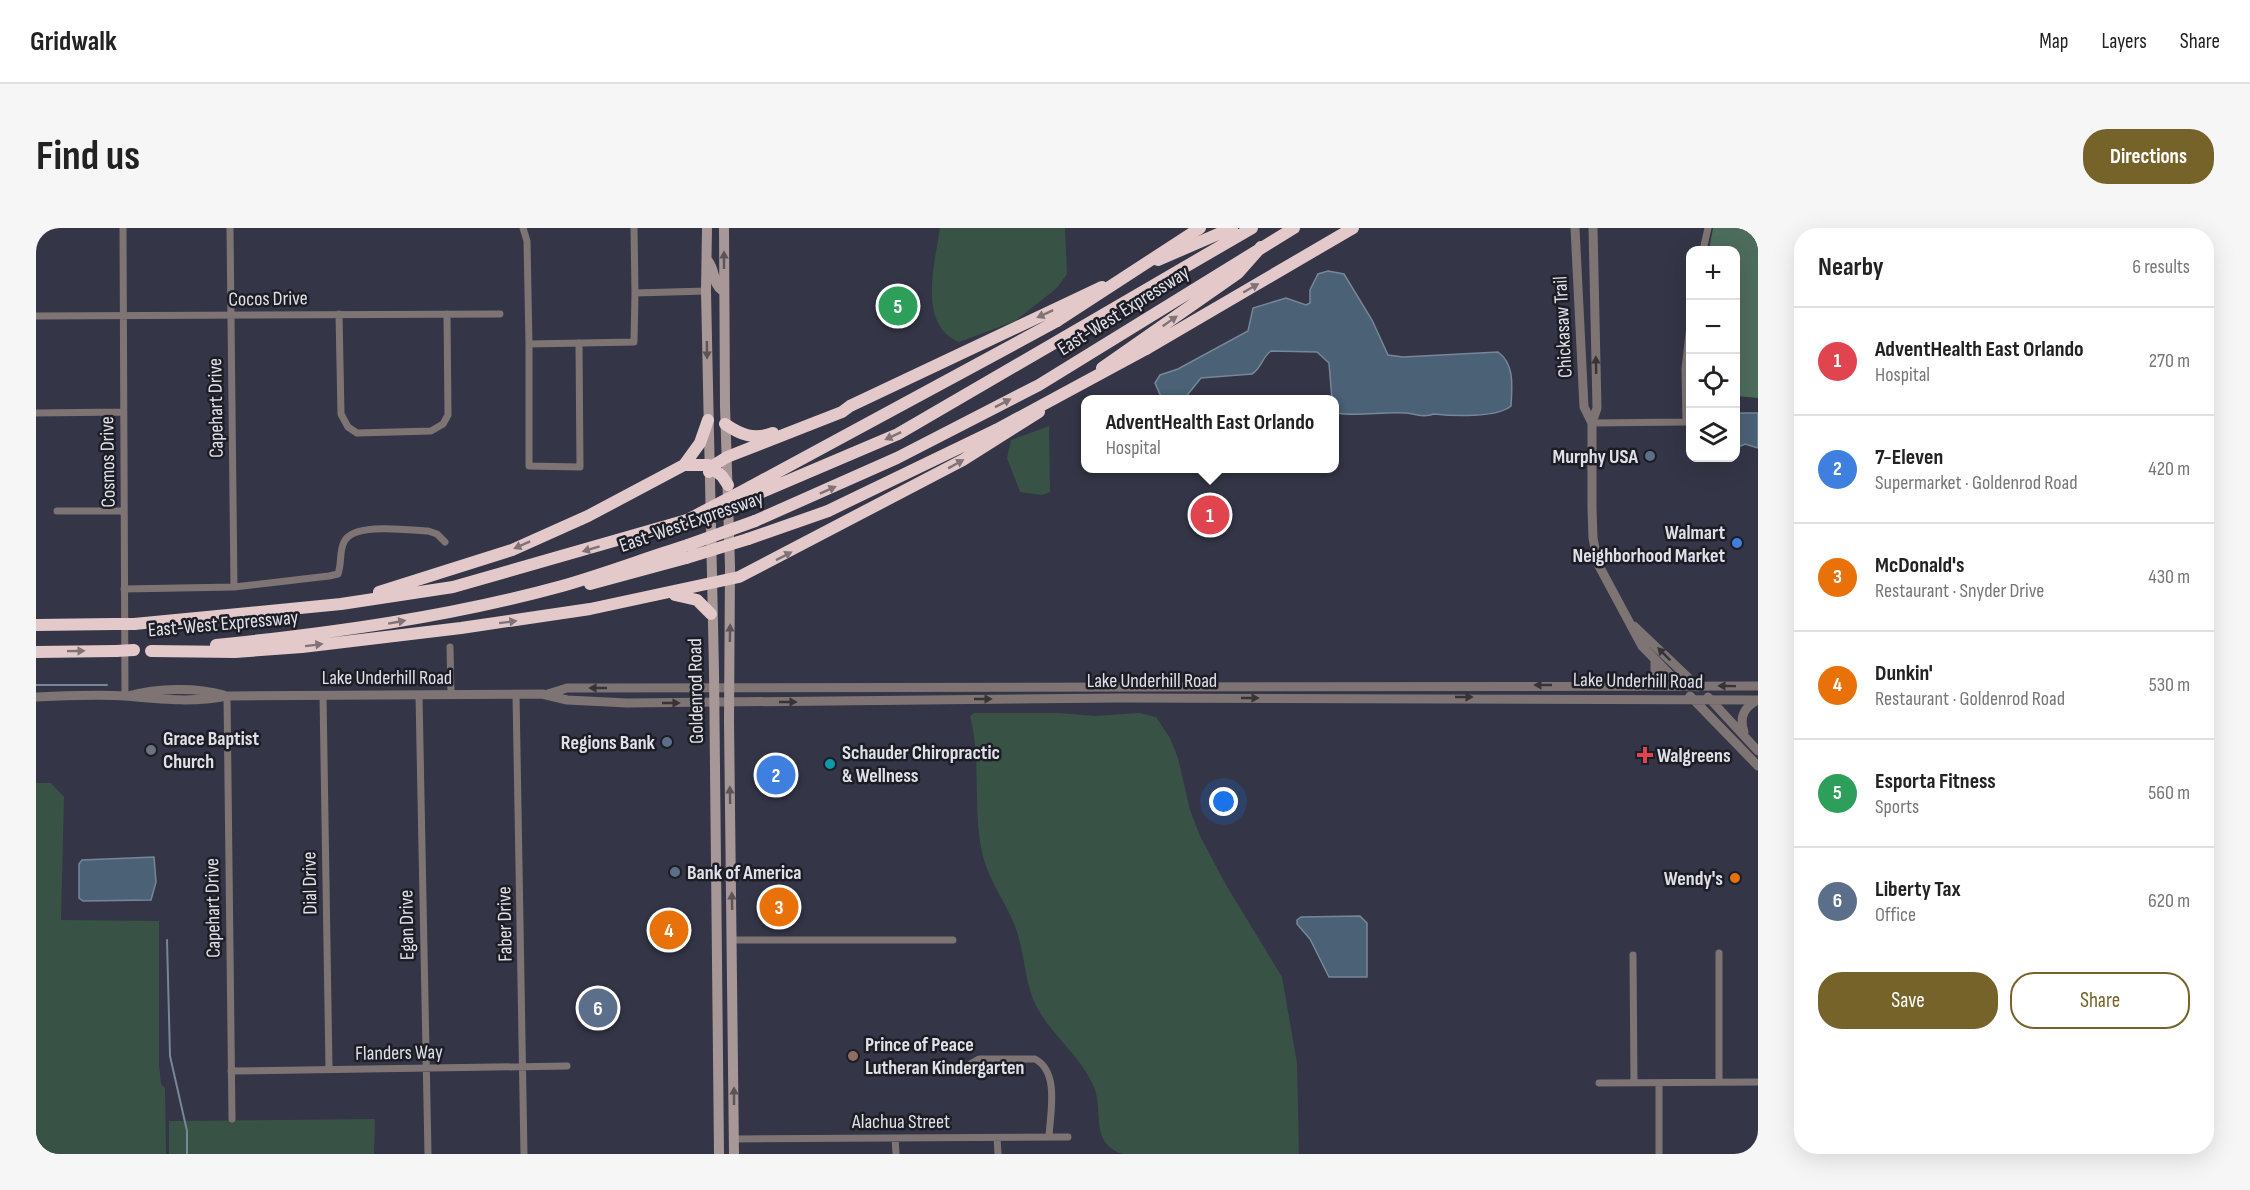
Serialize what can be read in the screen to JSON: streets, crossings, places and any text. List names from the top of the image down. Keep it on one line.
{"streets":{"highway":["East-West Expressway"],"main road":["Goldenrod Road"],"street":["Cocos Drive","Chickasaw Trail","Capehart Drive","Cosmos Drive","Lake Underhill Road","Dial Drive","Faber Drive","Egan Drive","Flanders Way","Alachua Street"]},"crossings":[["Cocos Drive","Capehart Drive"],["Cocos Drive","Cosmos Drive"],["Chickasaw Trail","Lake Underhill Road"],["Capehart Drive","Lake Underhill Road"],["Capehart Drive","Flanders Way"],["Cosmos Drive","Lake Underhill Road"],["Lake Underhill Road","Goldenrod Road"],["Lake Underhill Road","Dial Drive"],["Lake Underhill Road","Faber Drive"],["Lake Underhill Road","Egan Drive"],["Goldenrod Road","Alachua Street"],["Dial Drive","Flanders Way"],["Faber Drive","Flanders Way"],["Egan Drive","Flanders Way"]],"places":{"other":["Murphy USA","Walmart Neighborhood Market","Regions Bank","Grace Baptist Church","Schauder Chiropractic & Wellness","Bank of America","Wendy's","Prince of Peace Lutheran Kindergarten"],"health":["Walgreens"]},"page":{"header":"Gridwalk","nav":["Map","Layers","Share"],"buttons":["Directions",["Save","Share"]],"title":"Find us","heading":["Nearby","6 results"],"map_buttons":["+","−"],"pins":["5","1","2","3","4","6"],"list":[{"mark":"1","name":"AdventHealth East Orlando","note":"Hospital","value":"270 m"},{"mark":"2","name":"7-Eleven","note":"Supermarket · Goldenrod Road","value":"420 m"},{"mark":"3","name":"McDonald's","note":"Restaurant · Snyder Drive","value":"430 m"},{"mark":"4","name":"Dunkin'","note":"Restaurant · Goldenrod Road","value":"530 m"},{"mark":"5","name":"Esporta Fitness","note":"Sports","value":"560 m"},{"mark":"6","name":"Liberty Tax","note":"Office","value":"620 m"}],"popup":["AdventHealth East Orlando","Hospital"]}}
